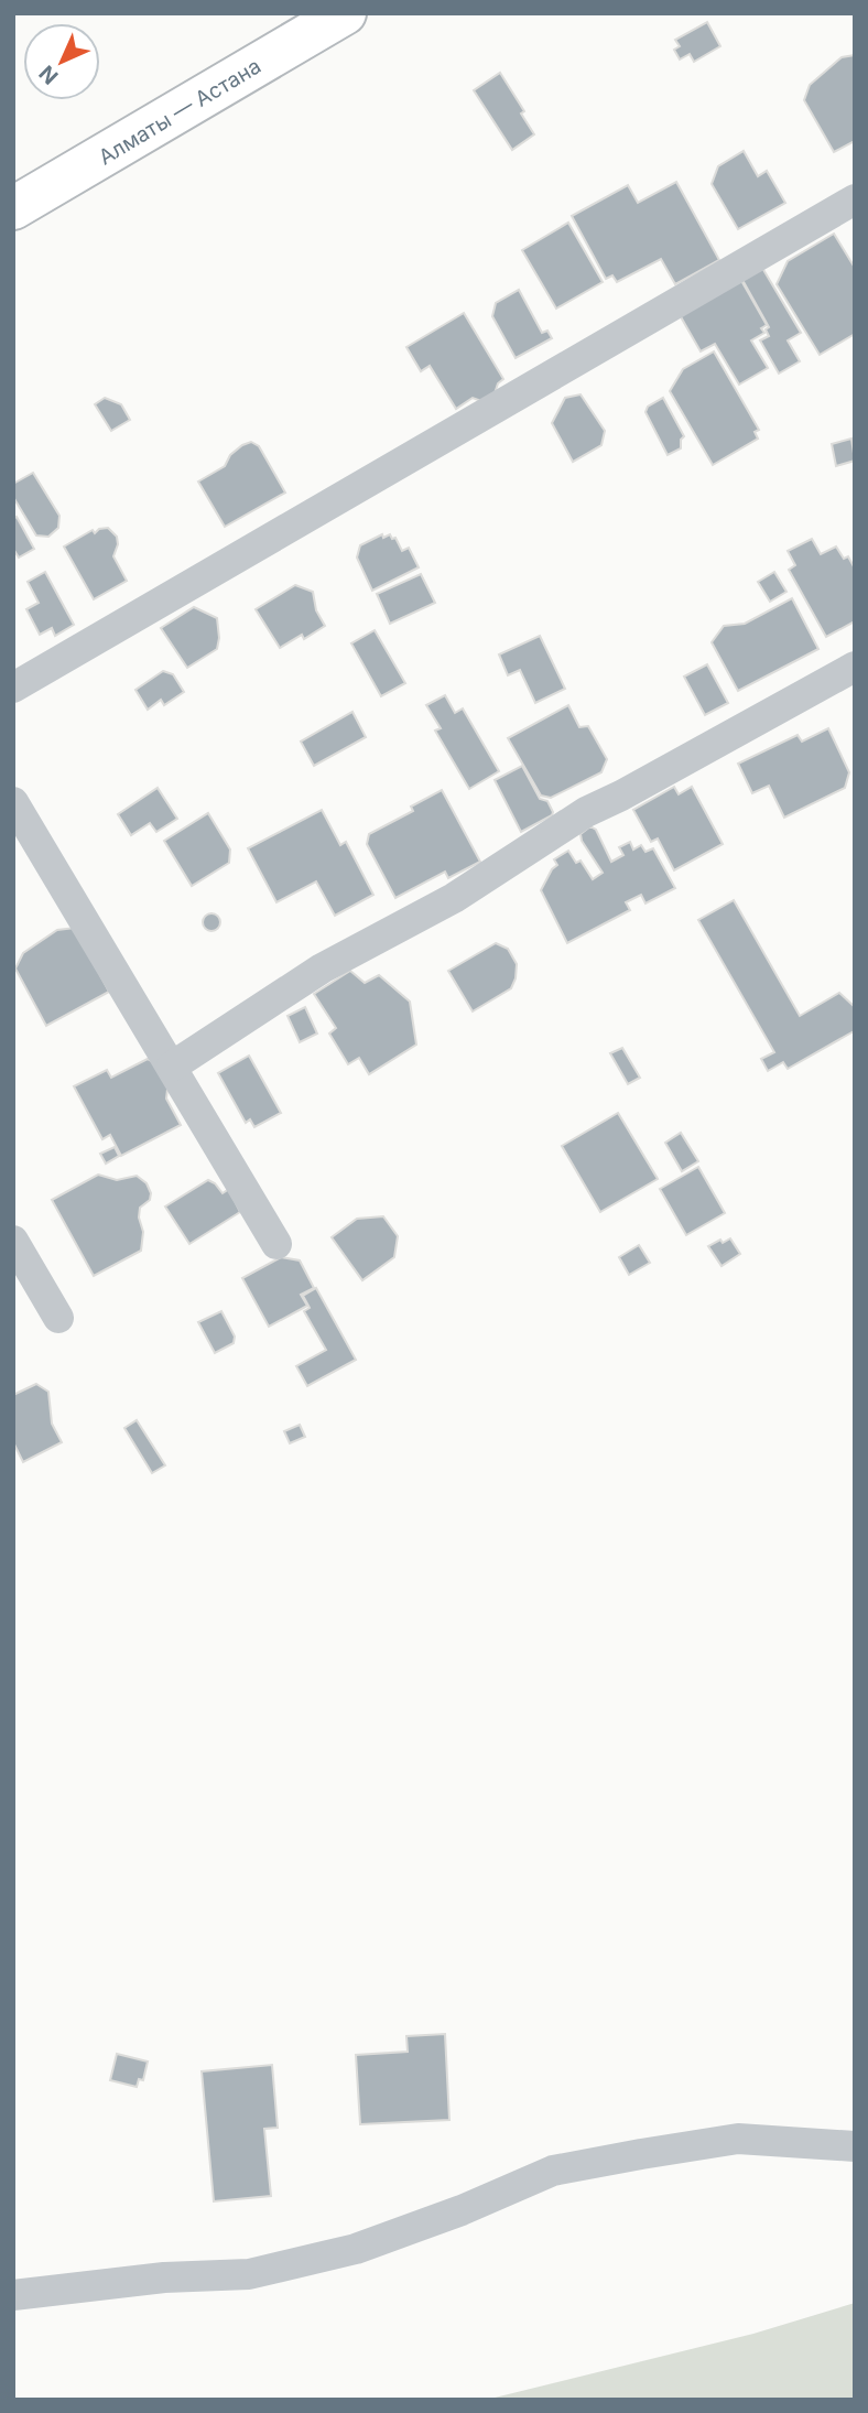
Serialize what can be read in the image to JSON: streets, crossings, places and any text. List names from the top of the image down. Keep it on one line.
{"streets":{"highway":["Алматы — Астана"]},"north":"bottom left"}
